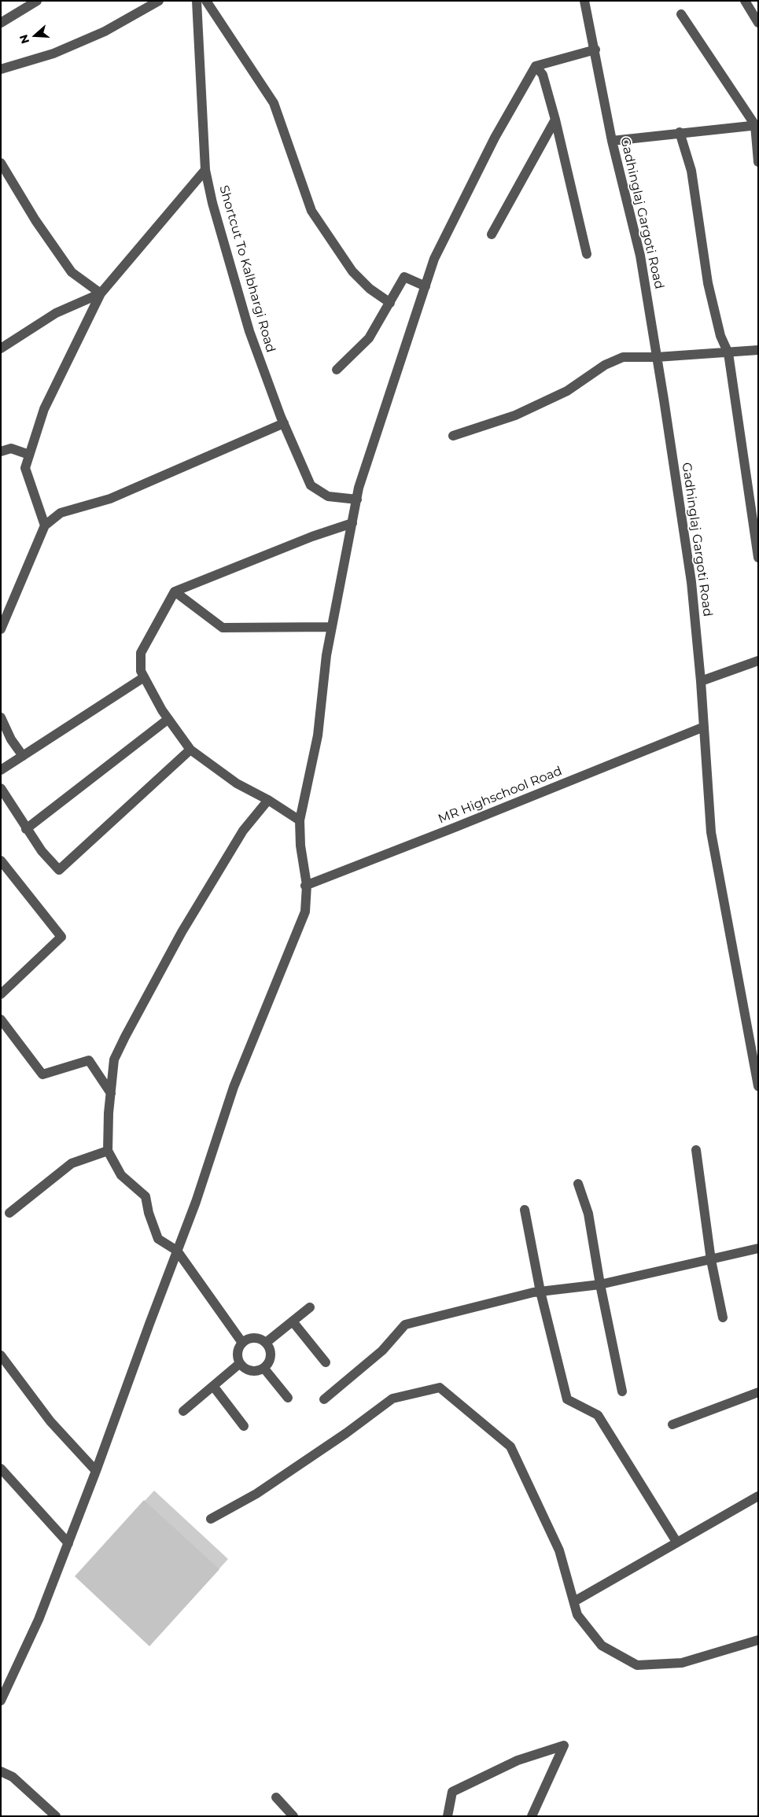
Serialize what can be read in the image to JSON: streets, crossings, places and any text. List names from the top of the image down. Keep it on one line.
{"streets":{"street":["Gadhinglaj Gargoti Road","Shortcut To Kalbhargi Road","MR Highschool Road"]},"crossings":[["Gadhinglaj Gargoti Road","MR Highschool Road"]],"north":"left"}
